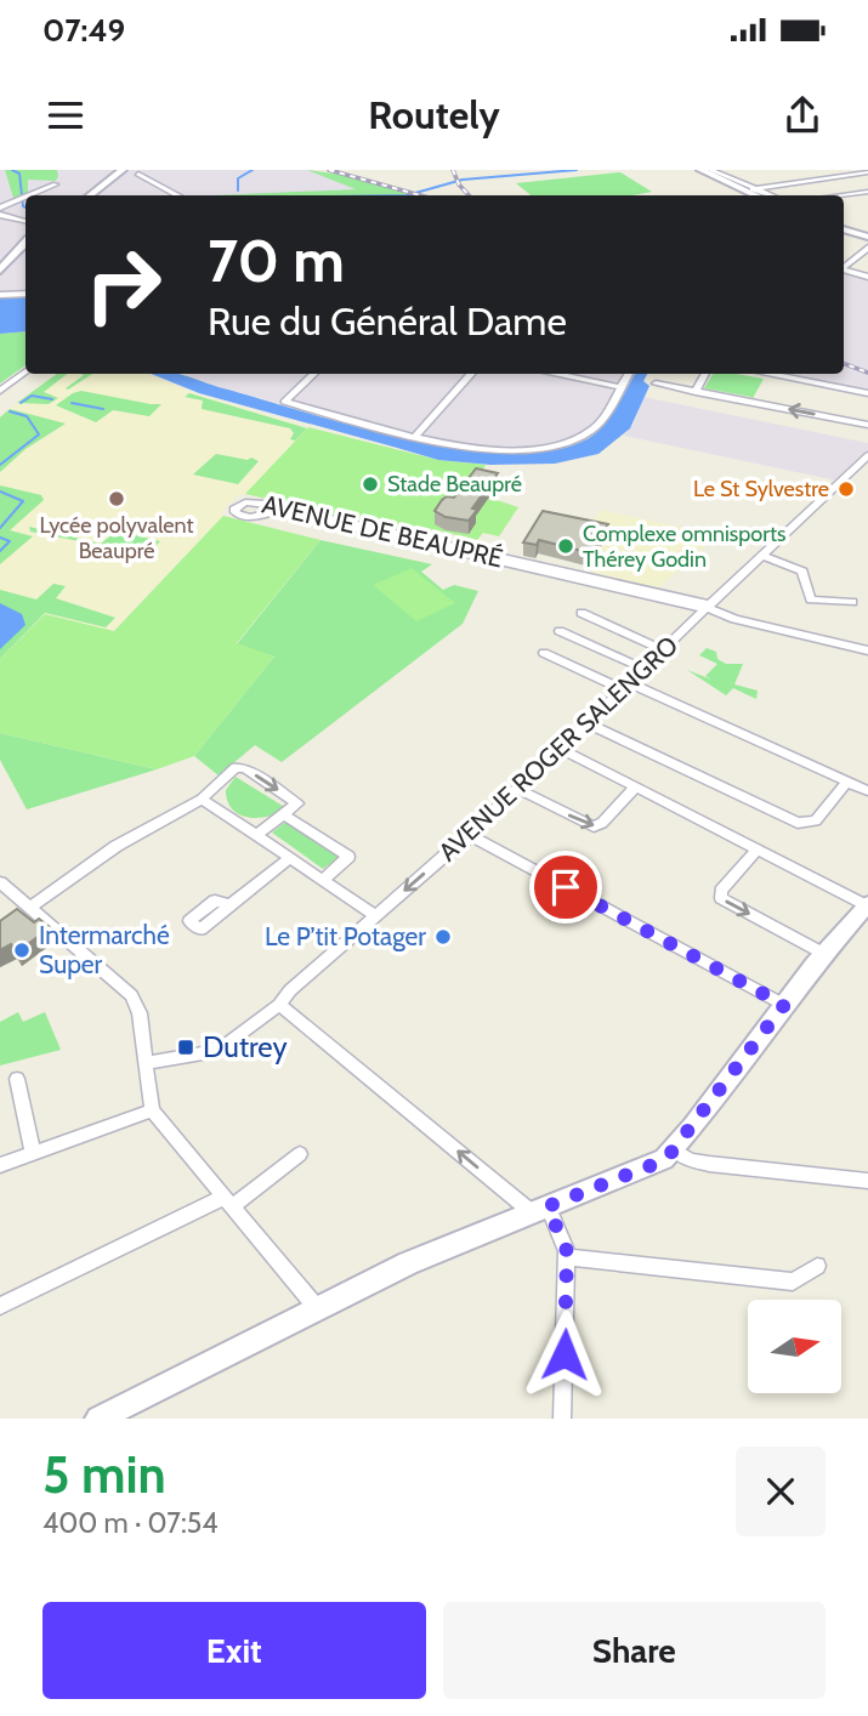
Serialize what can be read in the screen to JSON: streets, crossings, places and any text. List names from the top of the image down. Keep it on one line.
{"streets":{"street":["AVENUE DE BEAUPRÉ","AVENUE ROGER SALENGRO"]},"crossings":[["AVENUE DE BEAUPRÉ","AVENUE ROGER SALENGRO"]],"places":{"other":["Stade Beaupré","Le St Sylvestre","Lycée polyvalent Beaupré","Complexe omnisports Thérey Godin","Le P’tit Potager","Intermarché Super"],"transit":["Dutrey"]},"north":"right","page":{"status":"07:49","header":"Routely","turn":["70 m","Rue du Général Dame"],"heading":["5 min","400 m · 07:54"],"buttons":["Exit","Share"]}}
